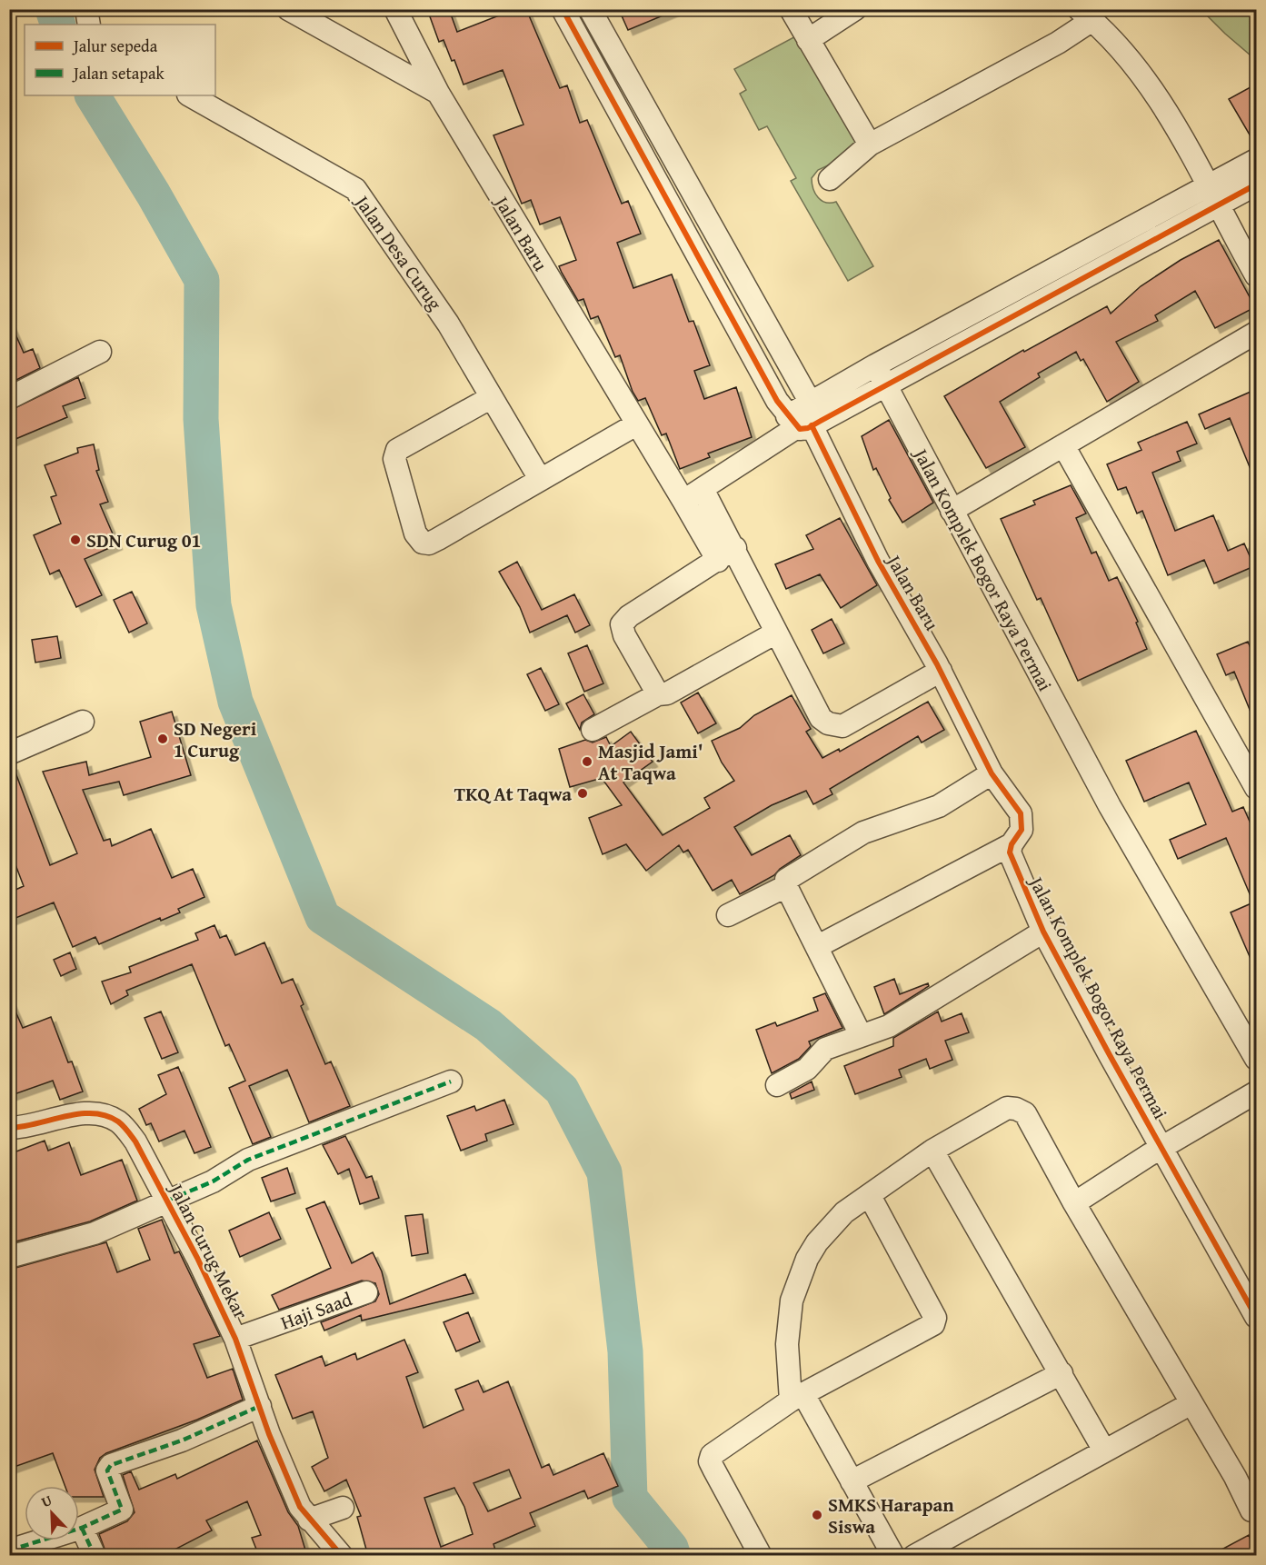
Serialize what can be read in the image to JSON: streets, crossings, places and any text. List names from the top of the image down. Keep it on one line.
{"streets":{"street":["Jalan Baru","Jalan Desa Curug","Jalan Komplek Bogor Raya Permai","Jalan Curug Mekar","Haji Saad"]},"crossings":[["Jalan Curug Mekar","Haji Saad"]],"places":["SDN Curug 01","SD Negeri 1 Curug","Masjid Jami' At Taqwa","TKQ At Taqwa","SMKS Harapan Siswa"],"legend":["Jalur sepeda","Jalan setapak"],"north":"top left"}
